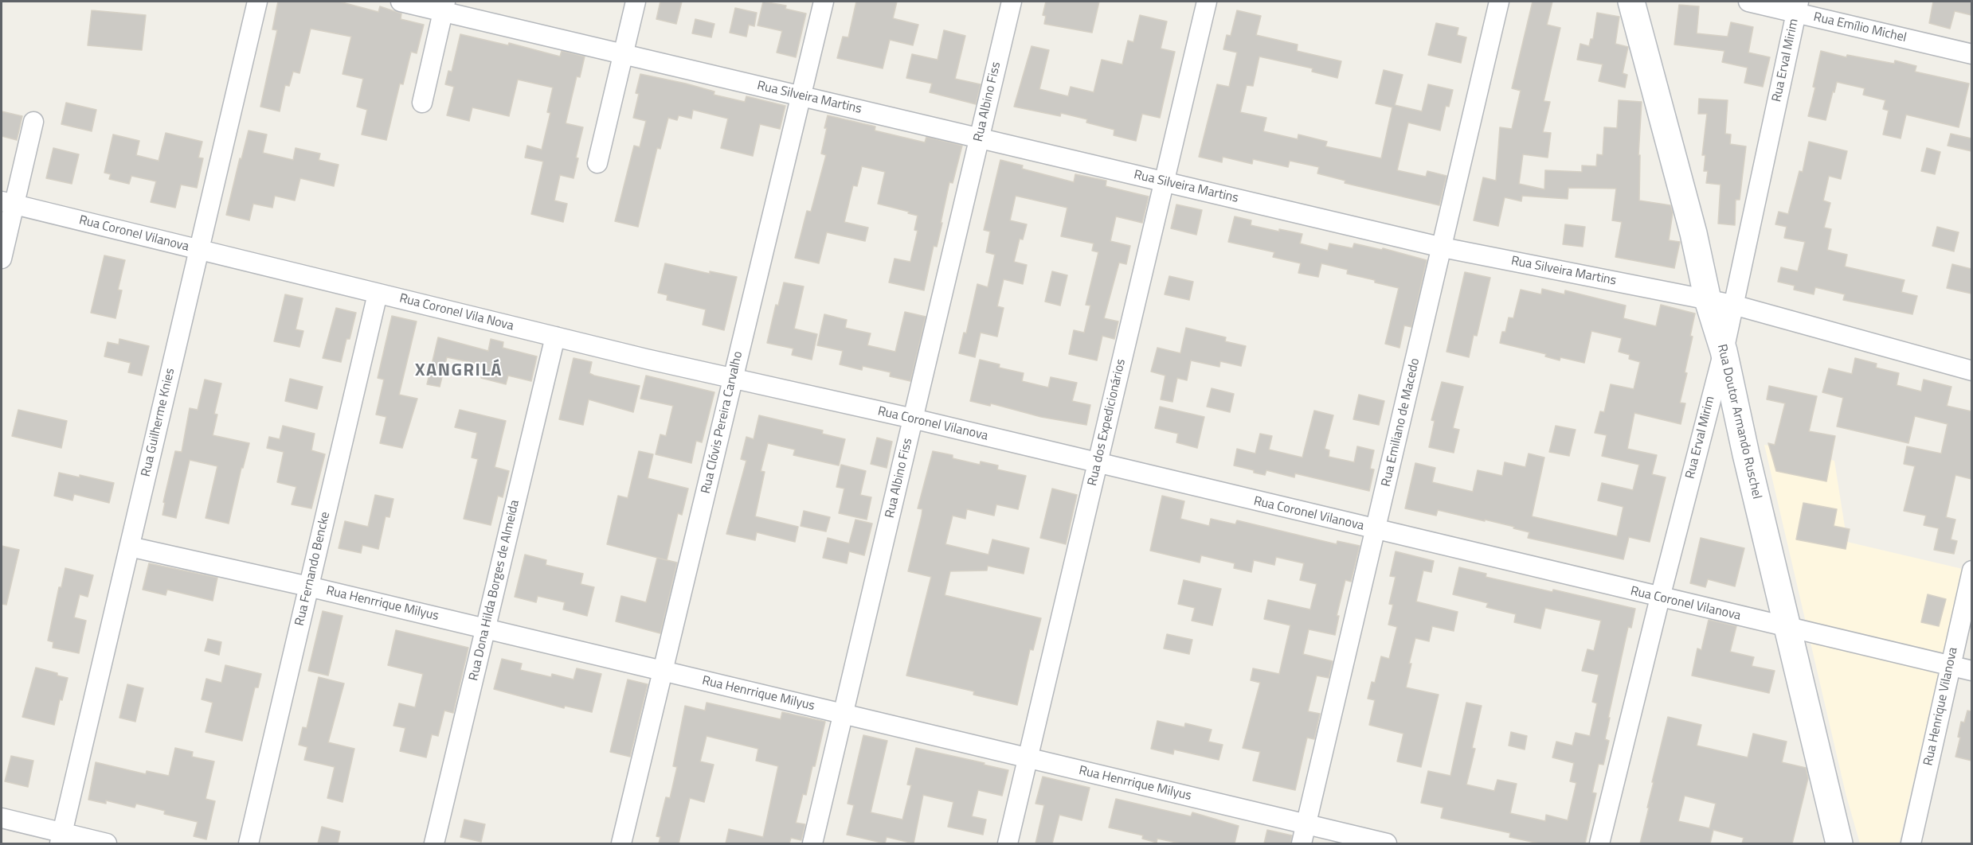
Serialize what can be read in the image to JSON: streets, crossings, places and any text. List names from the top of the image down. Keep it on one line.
{"streets":{"main road":["Rua Doutor Armando Ruschel"],"street":["Rua Emílio Michel","Rua Erval Mirim","Rua Silveira Martins","Rua Albino Fiss","Rua Coronel Vilanova","Rua Coronel Vila Nova","Rua Guilherme Knies","Rua Clóvis Pereira Carvalho","Rua dos Expedicionários","Rua Emiliano de Macedo","Rua Fernando Bencke","Rua Dona Hilda Borges de Almeida","Rua Henrrique Milyus","Rua Henrique Vilanova"]},"crossings":[["Rua Emílio Michel","Rua Erval Mirim"],["Rua Erval Mirim","Rua Silveira Martins"],["Rua Erval Mirim","Rua Coronel Vilanova"],["Rua Erval Mirim","Rua Doutor Armando Ruschel"],["Rua Silveira Martins","Rua Albino Fiss"],["Rua Silveira Martins","Rua Doutor Armando Ruschel"],["Rua Silveira Martins","Rua Clóvis Pereira Carvalho"],["Rua Silveira Martins","Rua dos Expedicionários"],["Rua Silveira Martins","Rua Emiliano de Macedo"],["Rua Albino Fiss","Rua Coronel Vilanova"],["Rua Albino Fiss","Rua Henrrique Milyus"],["Rua Coronel Vilanova","Rua Coronel Vila Nova"],["Rua Coronel Vilanova","Rua Doutor Armando Ruschel"],["Rua Coronel Vilanova","Rua Guilherme Knies"],["Rua Coronel Vilanova","Rua Clóvis Pereira Carvalho"],["Rua Coronel Vilanova","Rua dos Expedicionários"],["Rua Coronel Vilanova","Rua Emiliano de Macedo"],["Rua Coronel Vilanova","Rua Henrique Vilanova"],["Rua Coronel Vila Nova","Rua Fernando Bencke"],["Rua Coronel Vila Nova","Rua Dona Hilda Borges de Almeida"],["Rua Guilherme Knies","Rua Henrrique Milyus"],["Rua Clóvis Pereira Carvalho","Rua Henrrique Milyus"],["Rua dos Expedicionários","Rua Henrrique Milyus"],["Rua Emiliano de Macedo","Rua Henrrique Milyus"],["Rua Fernando Bencke","Rua Henrrique Milyus"],["Rua Dona Hilda Borges de Almeida","Rua Henrrique Milyus"]],"districts":["XANGRILÁ"]}
